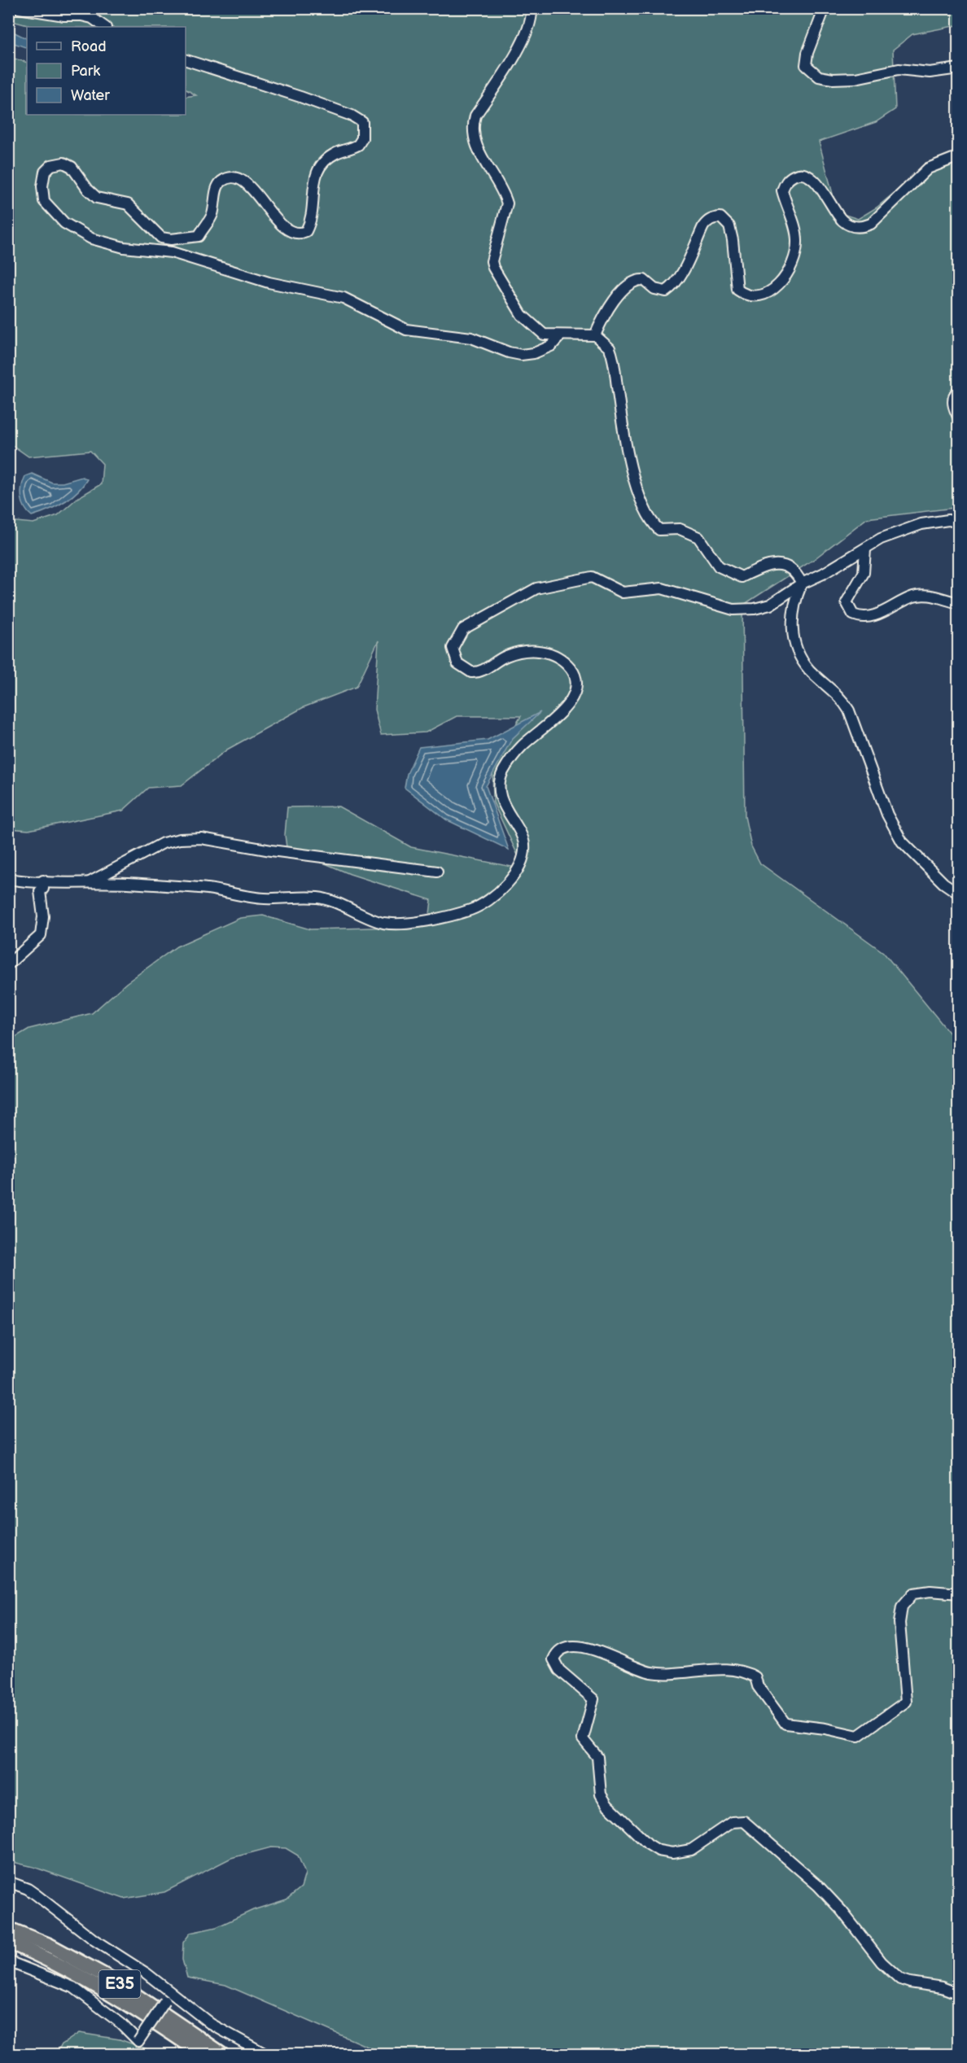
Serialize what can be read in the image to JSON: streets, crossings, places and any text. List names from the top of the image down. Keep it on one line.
{"streets":{"highway":["E35"]},"legend":["Road","Park","Water"]}
